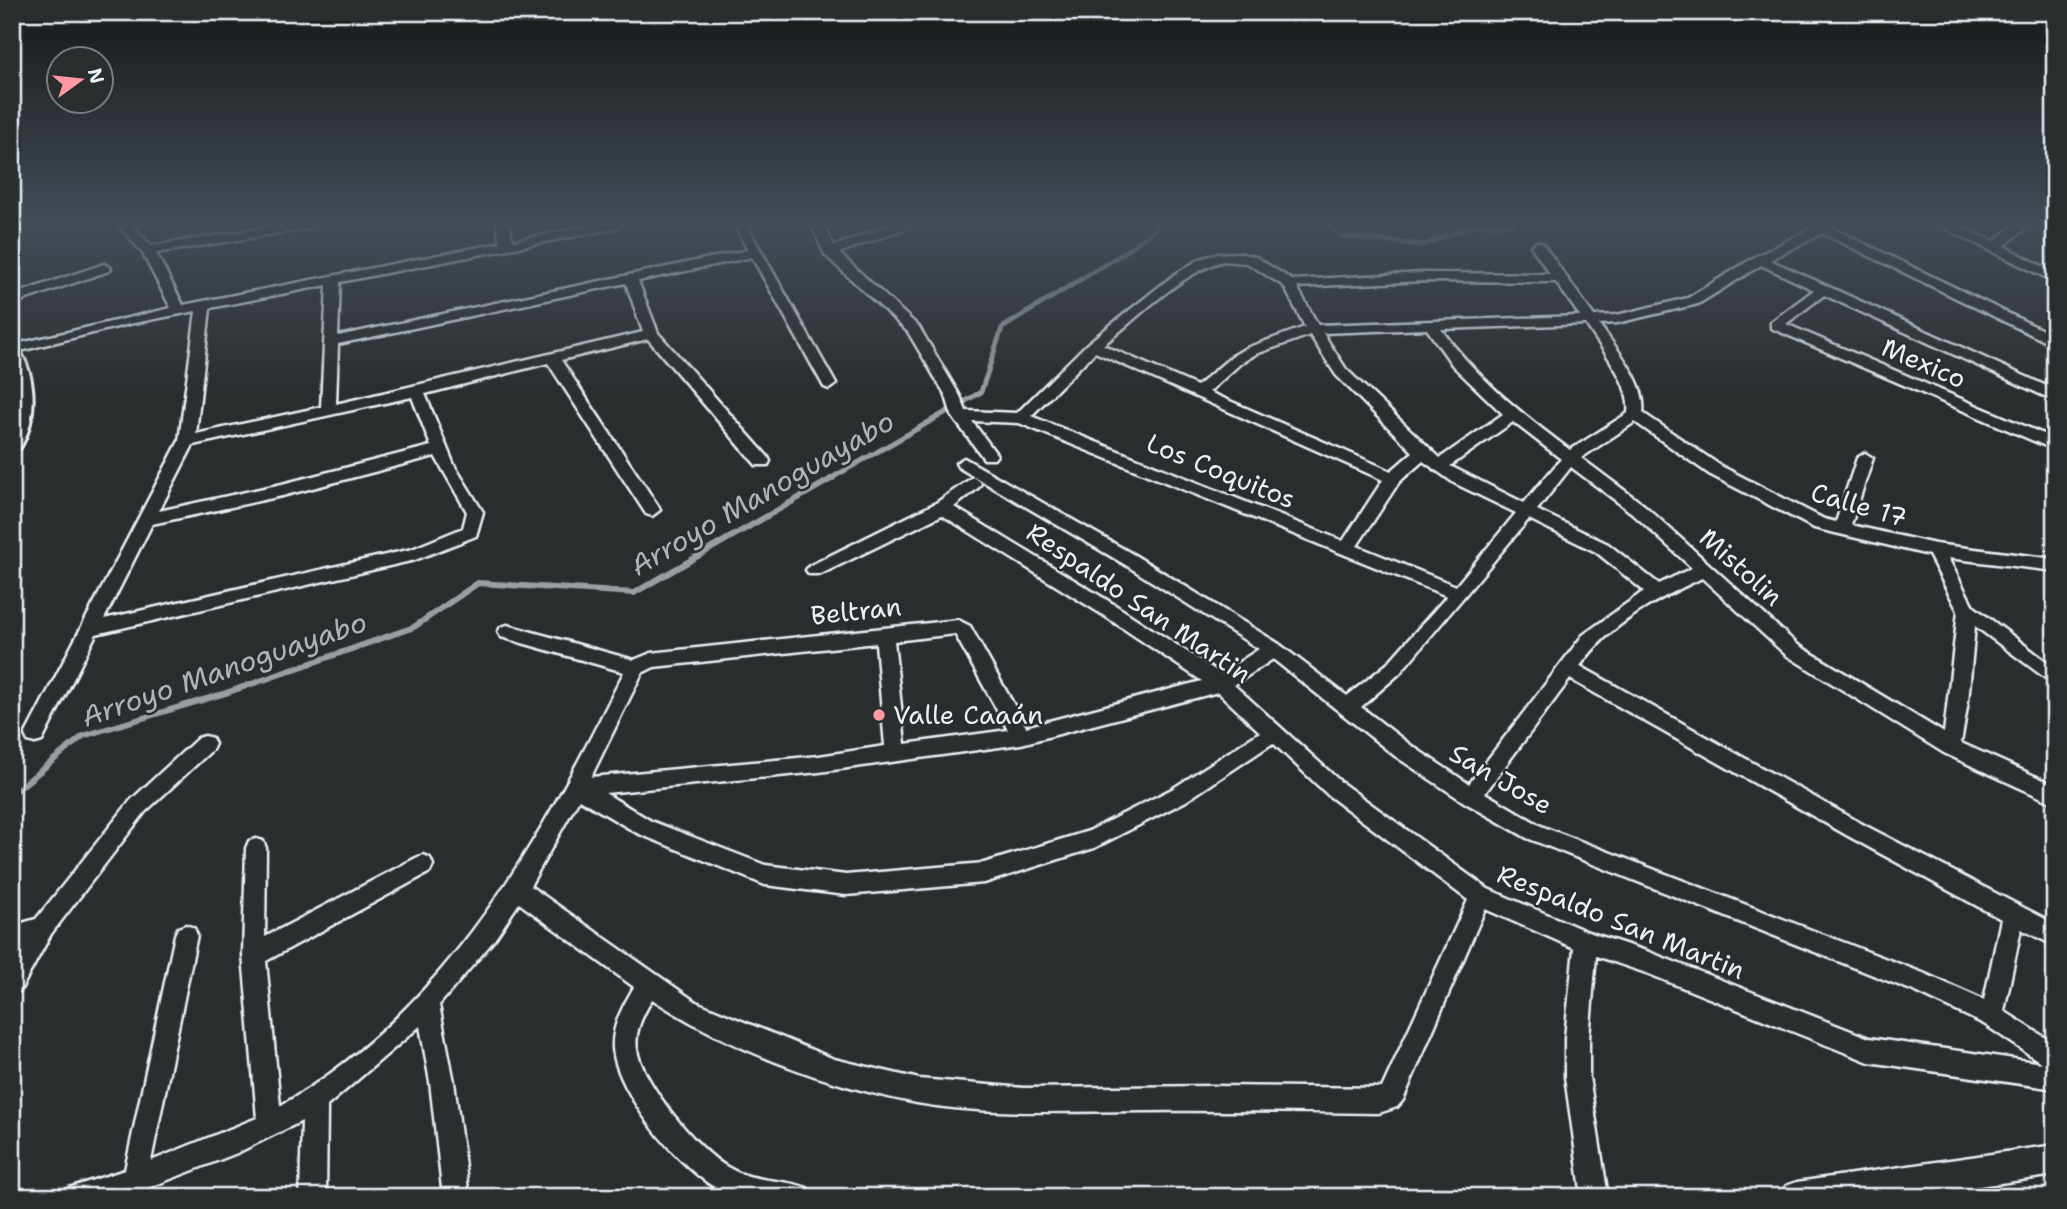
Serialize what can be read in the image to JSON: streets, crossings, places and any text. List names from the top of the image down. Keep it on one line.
{"streets":{"street":["Mexico","Los Coquitos","Calle 17","Mistolin","Respaldo San Martin","Beltran","San Jose"]},"water":["Arroyo Manoguayabo"],"places":["Valle Caaán"],"north":"right"}
